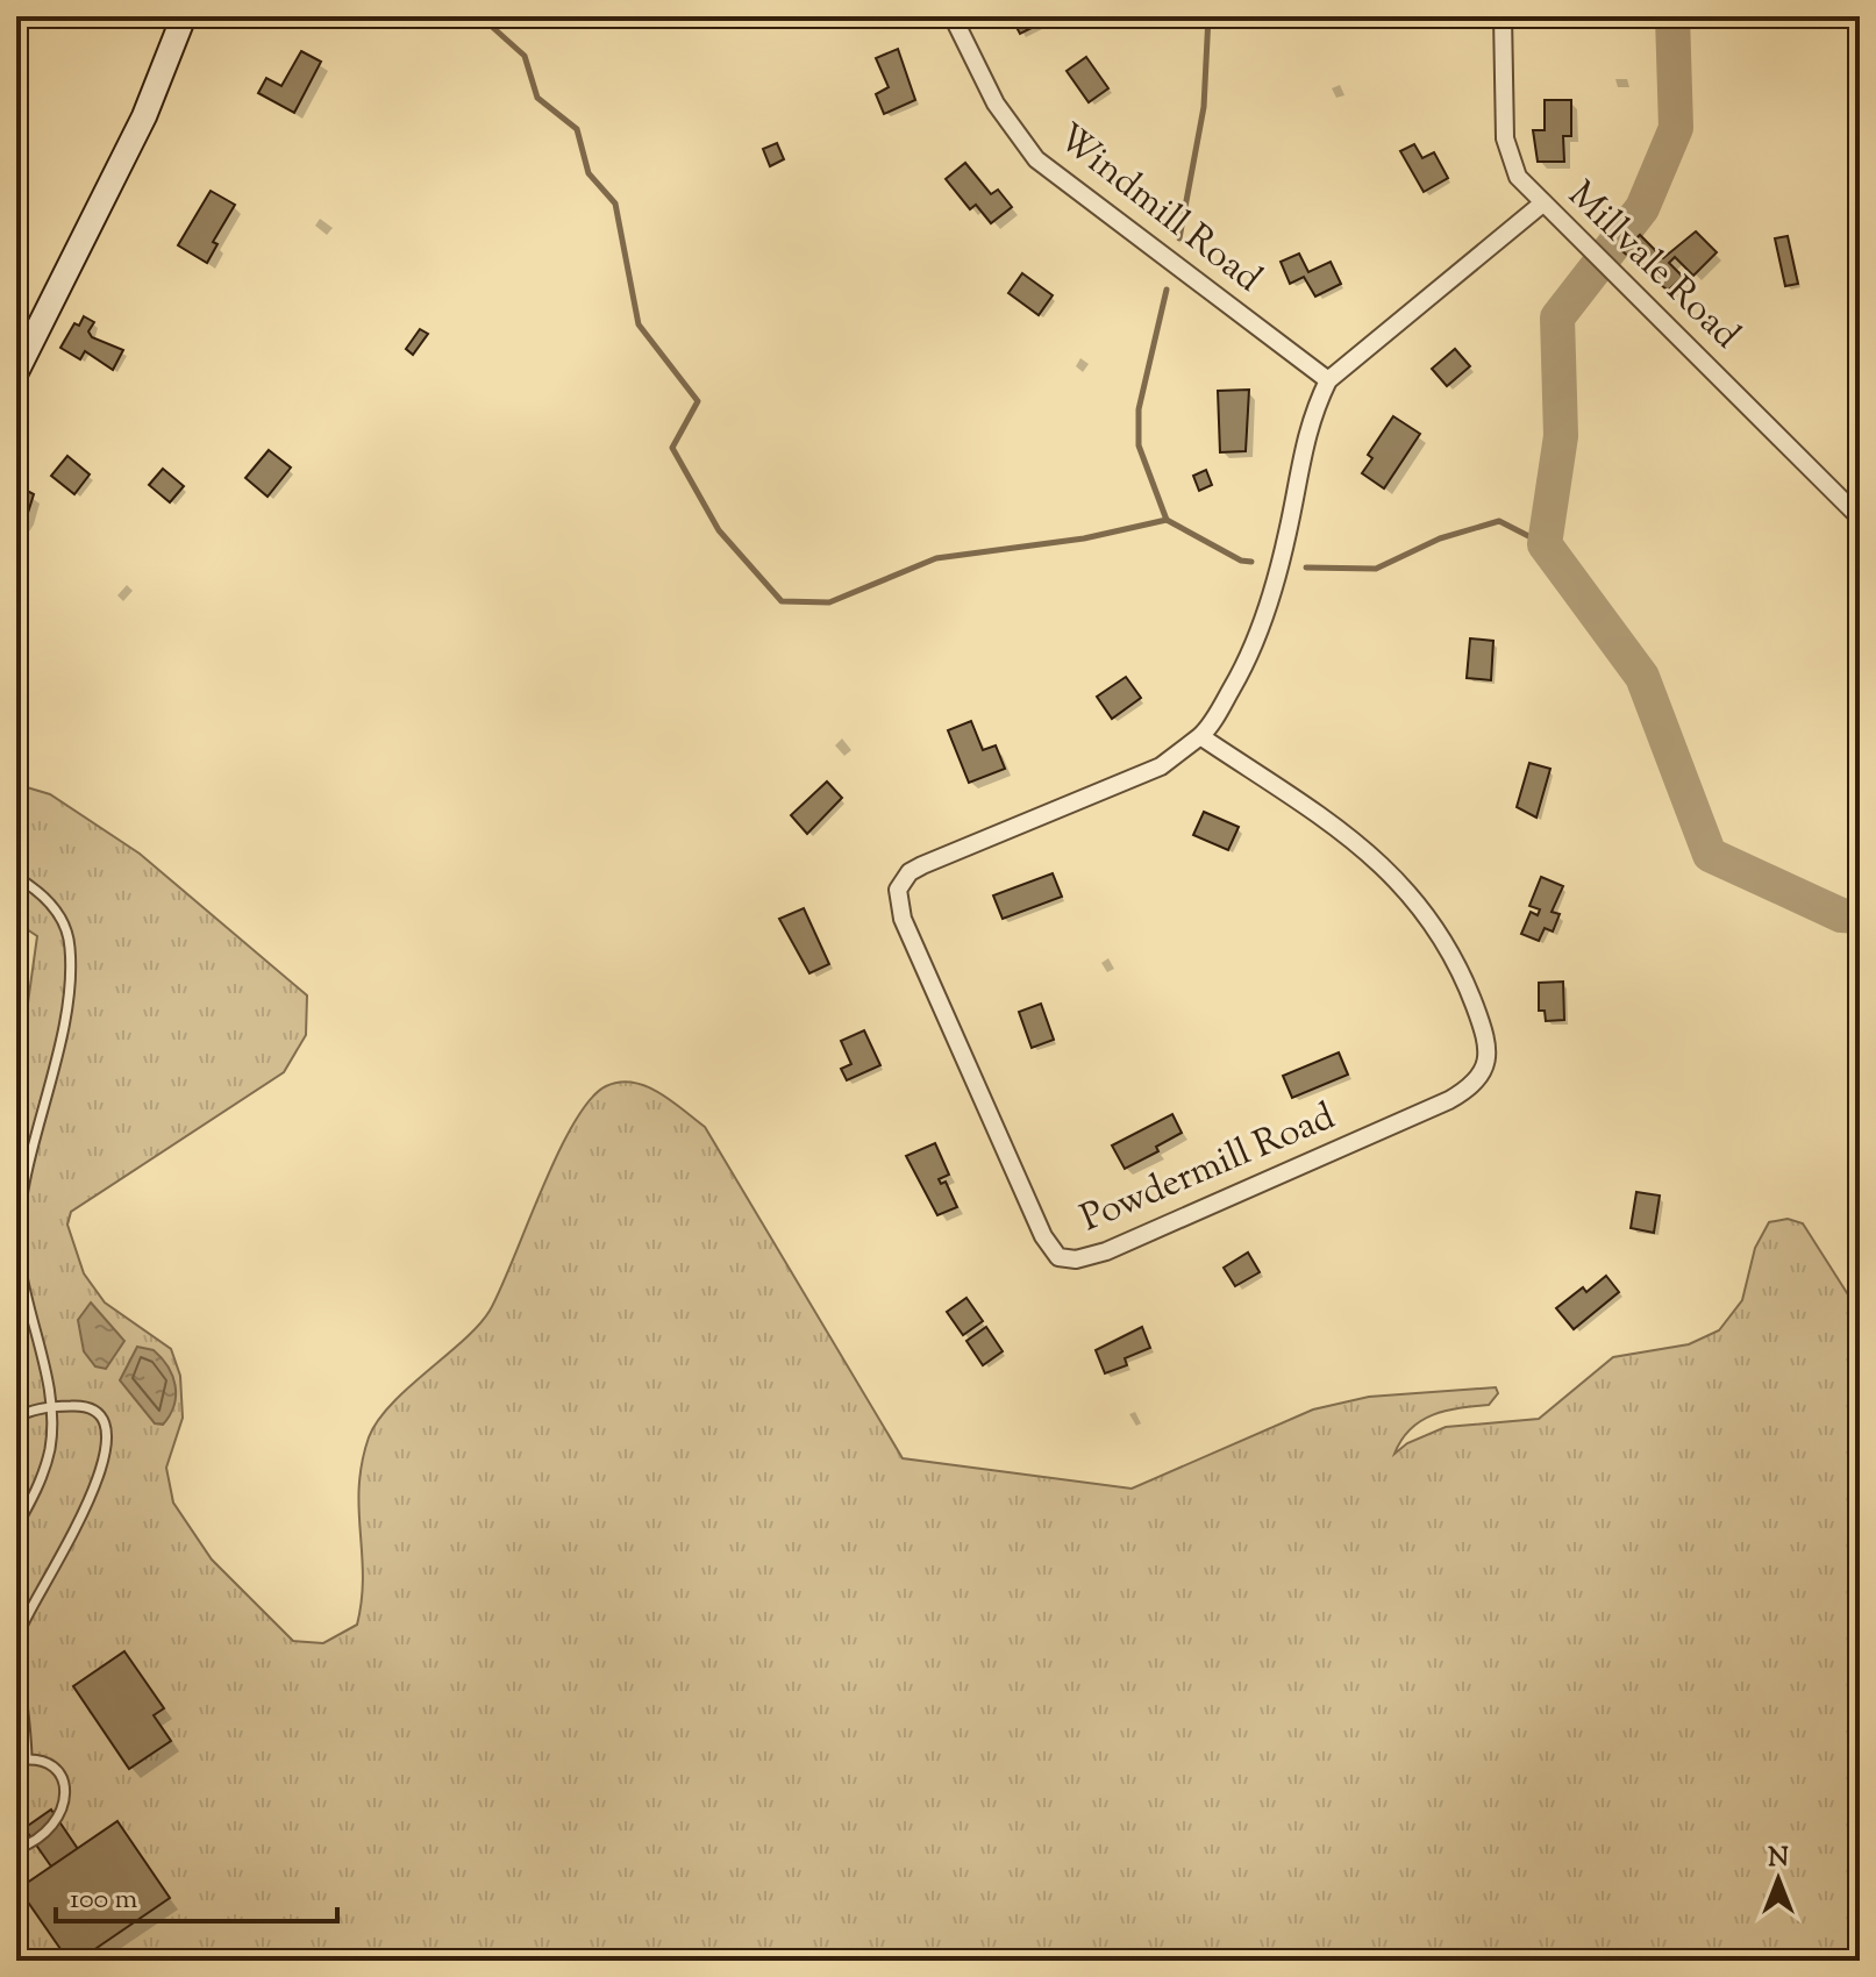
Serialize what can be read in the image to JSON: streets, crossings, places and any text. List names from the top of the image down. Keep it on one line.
{"streets":{"street":["Windmill Road","Millvale Road","Powdermill Road"]},"crossings":[["Windmill Road","Powdermill Road"],["Millvale Road","Powdermill Road"]],"scale_bar":"100 m","north":"top"}
